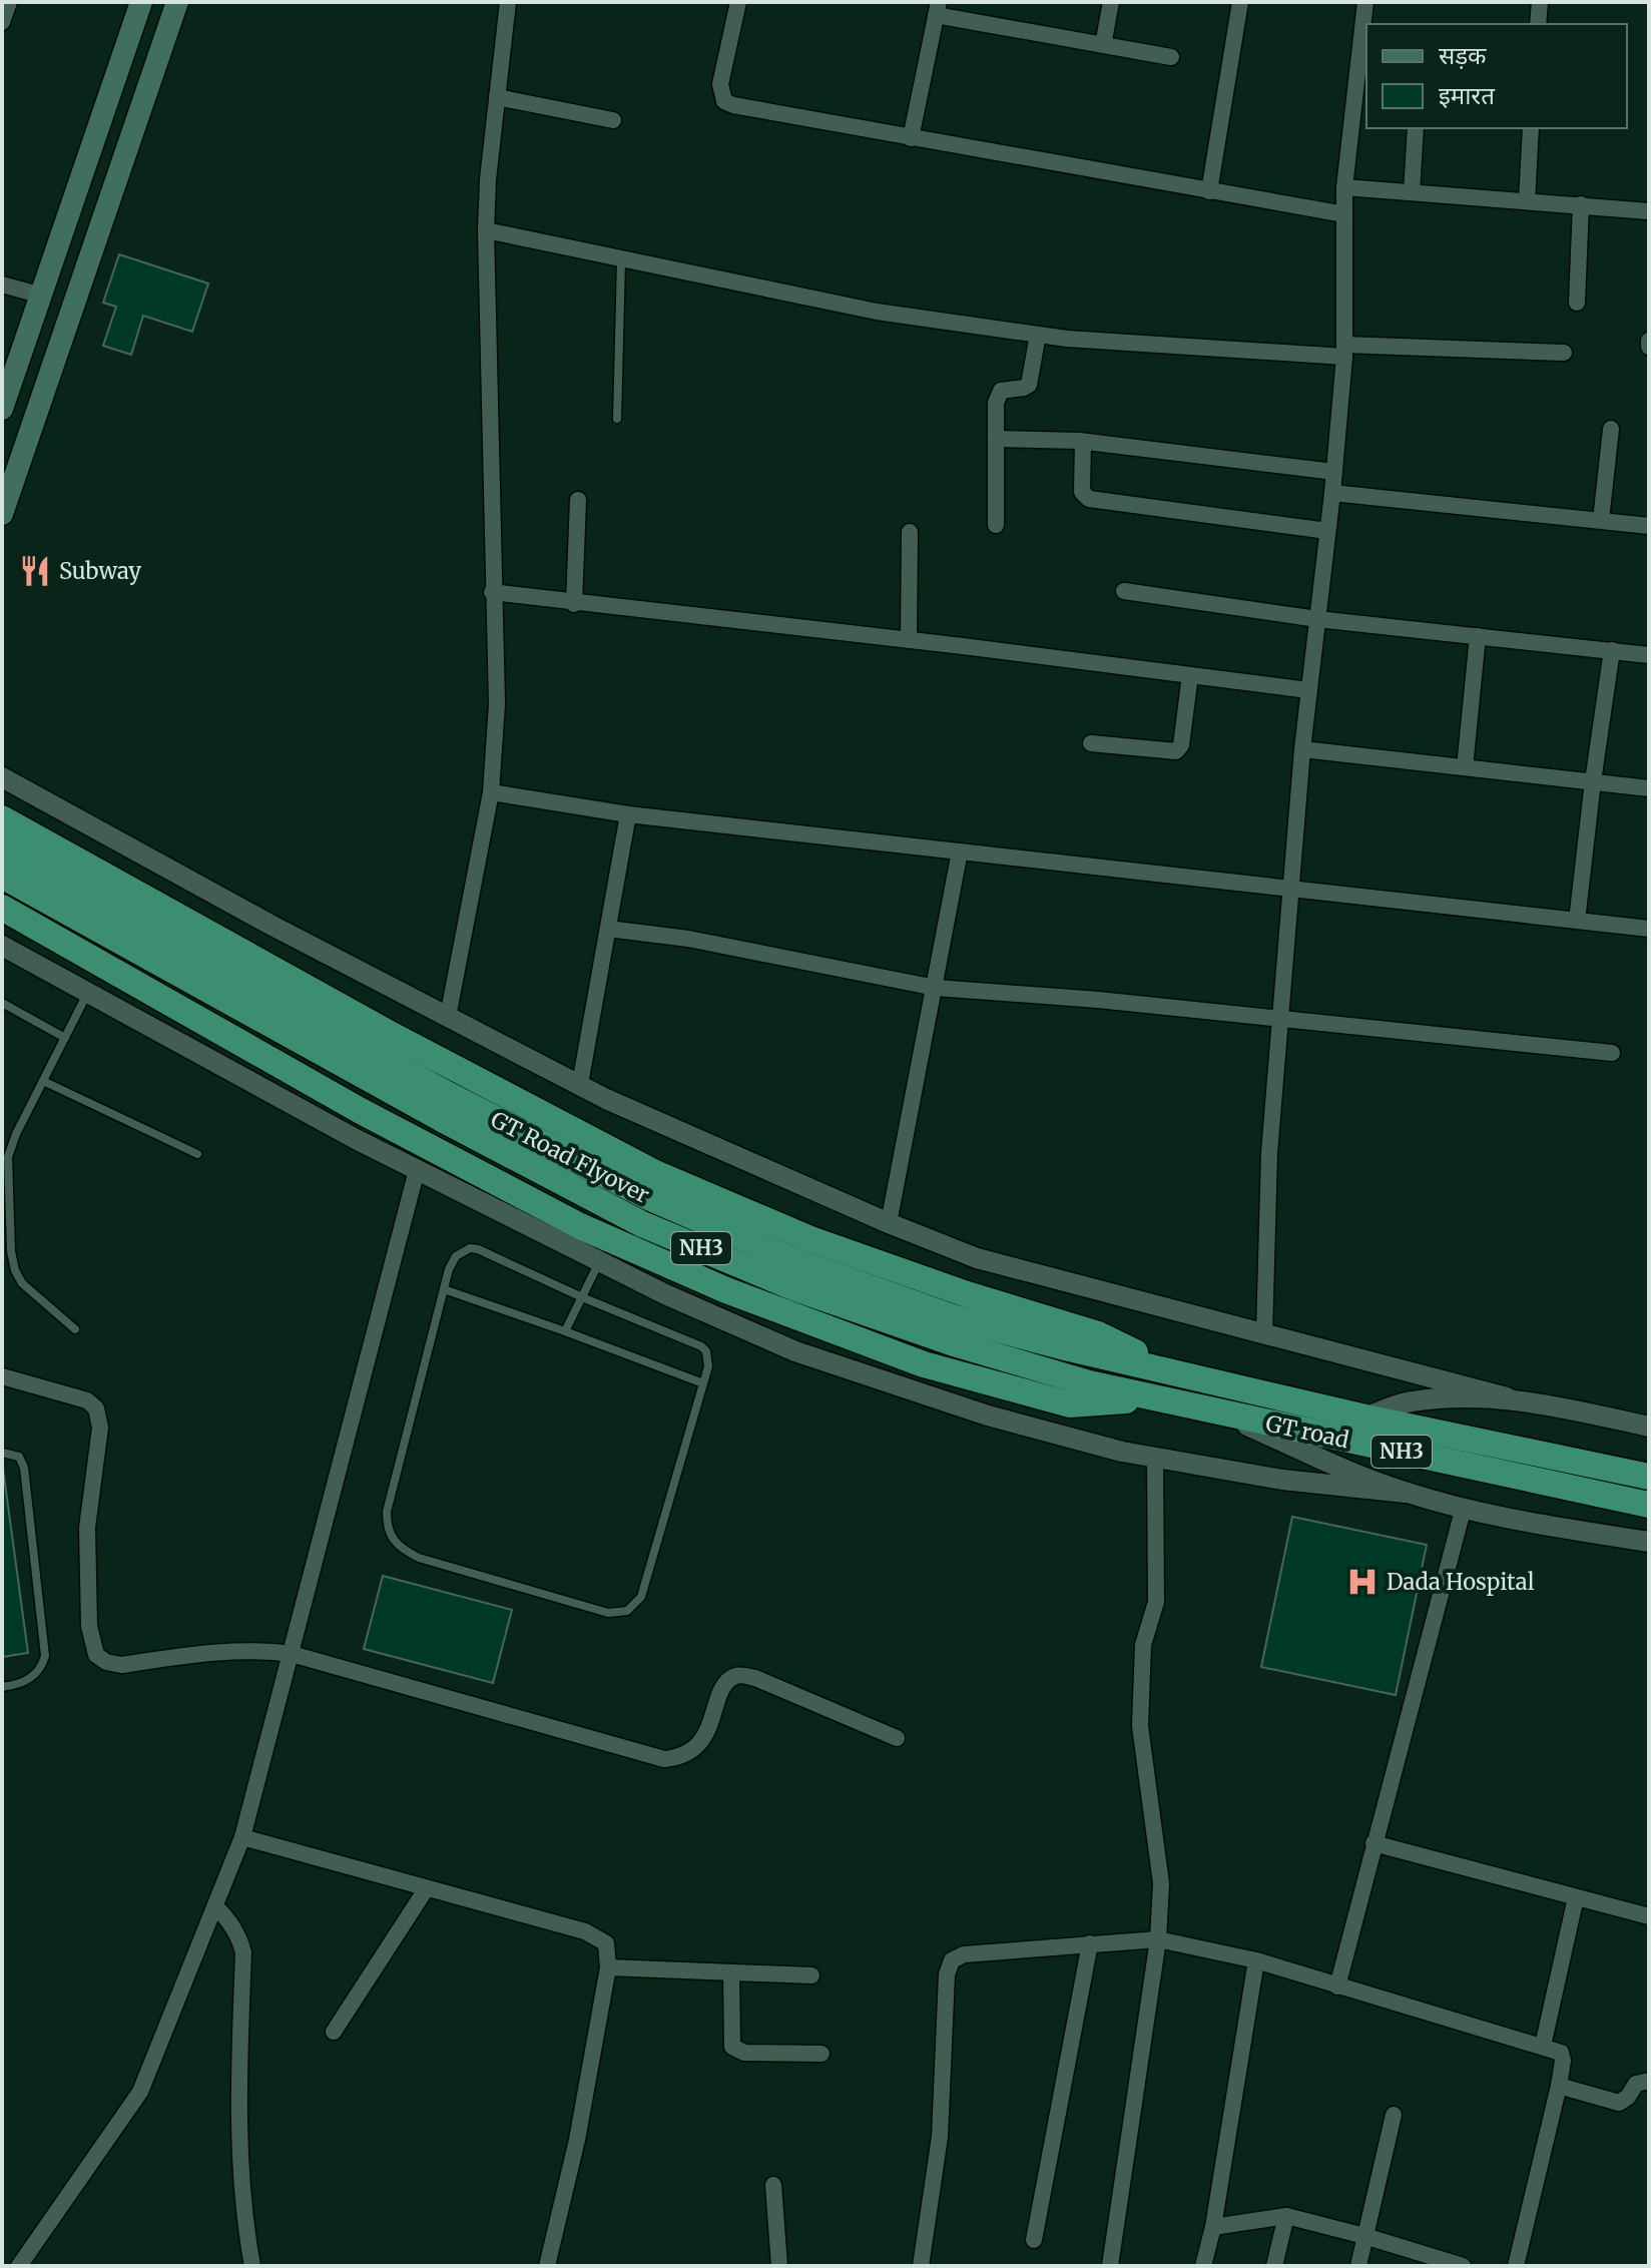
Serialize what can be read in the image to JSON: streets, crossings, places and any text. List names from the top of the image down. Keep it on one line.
{"streets":{"highway":["GT Road Flyover","NH3","GT road"]},"crossings":[["GT Road Flyover","GT road"]],"places":{"restaurant":["Subway"],"hospital":["Dada Hospital"]},"legend":["सड़क","इमारत"]}
